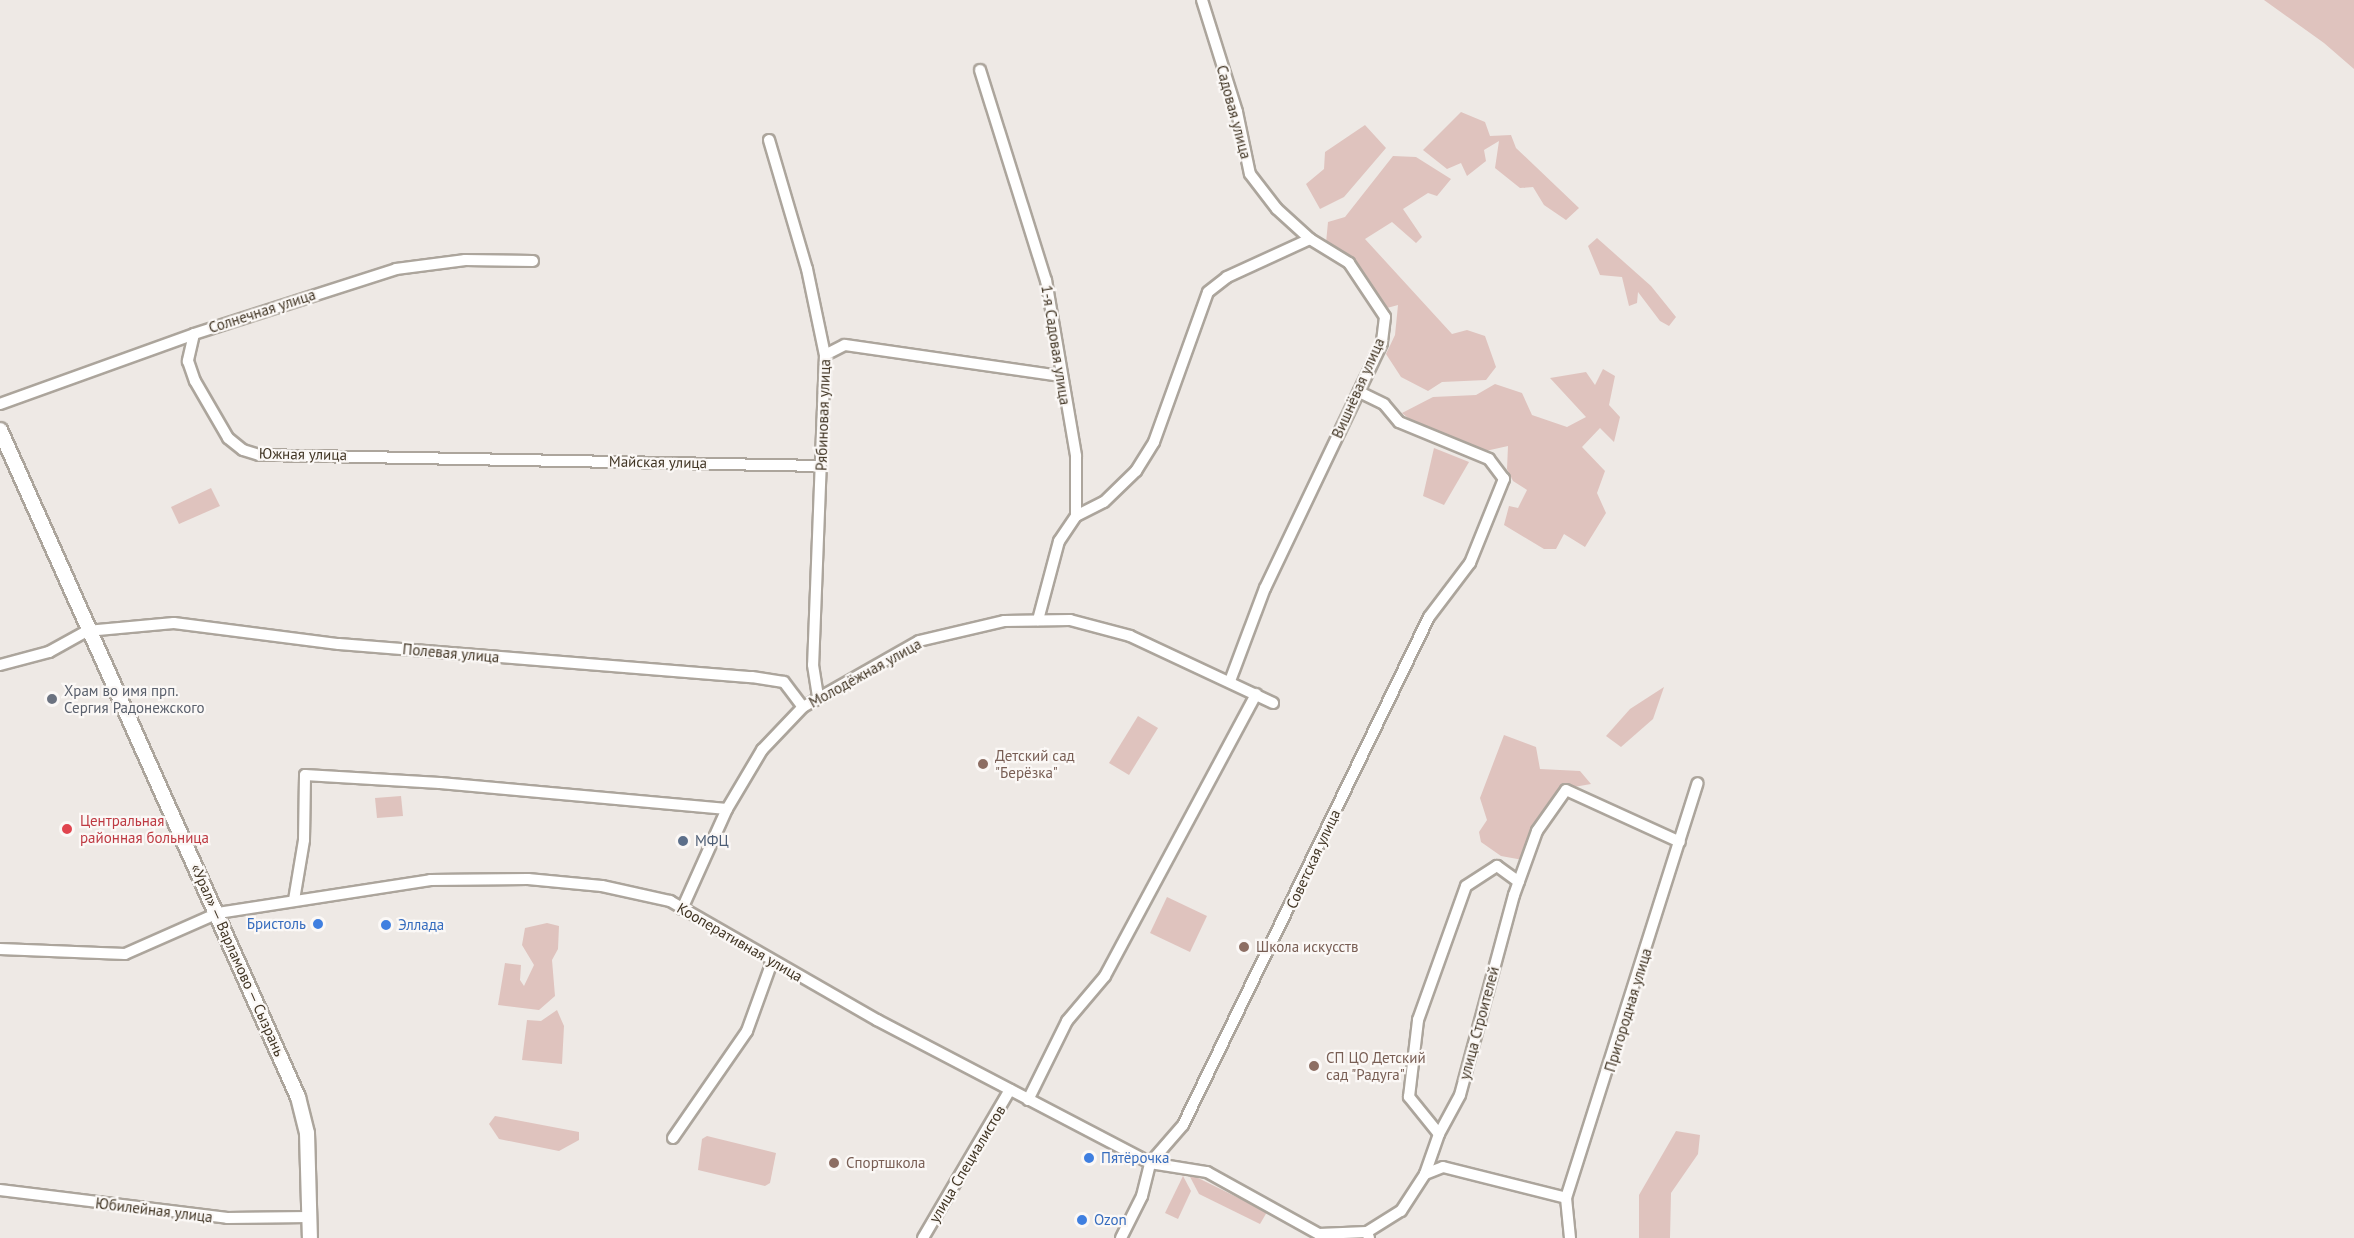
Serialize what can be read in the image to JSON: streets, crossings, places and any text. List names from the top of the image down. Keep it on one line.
{"streets":{"main road":["«Урал» — Варламово — Сызрань"],"street":["Садовая улица","Солнечная улица","1-я Садовая улица","Вишнёвая улица","Рябиновая улица","Южная улица","Майская улица","Полевая улица","Молодёжная улица","Советская улица","Кооперативная улица","Пригородная улица","улица Строителей","улица Специалистов","Юбилейная улица"]},"crossings":[["Садовая улица","Вишнёвая улица"],["Солнечная улица","Южная улица"],["Вишнёвая улица","Молодёжная улица"],["Вишнёвая улица","Советская улица"],["Рябиновая улица","Майская улица"],["Рябиновая улица","Молодёжная улица"],["Южная улица","Майская улица"],["Полевая улица","Молодёжная улица"],["Полевая улица","«Урал» — Варламово — Сызрань"],["Молодёжная улица","Кооперативная улица"],["Советская улица","Кооперативная улица"],["Кооперативная улица","«Урал» — Варламово — Сызрань"],["Кооперативная улица","улица Строителей"],["Кооперативная улица","улица Специалистов"],["«Урал» — Варламово — Сызрань","Юбилейная улица"],["Пригородная улица","улица Строителей"]],"places":["Храм во имя прп. Сергия Радонежского","Детский сад \"Берёзка\"","Центральная районная больница","МФЦ","Бристоль","Эллада","Школа искусств","СП ЦО Детский сад \"Радуга\"","Пятёрочка","Спортшкола","Ozon"]}
